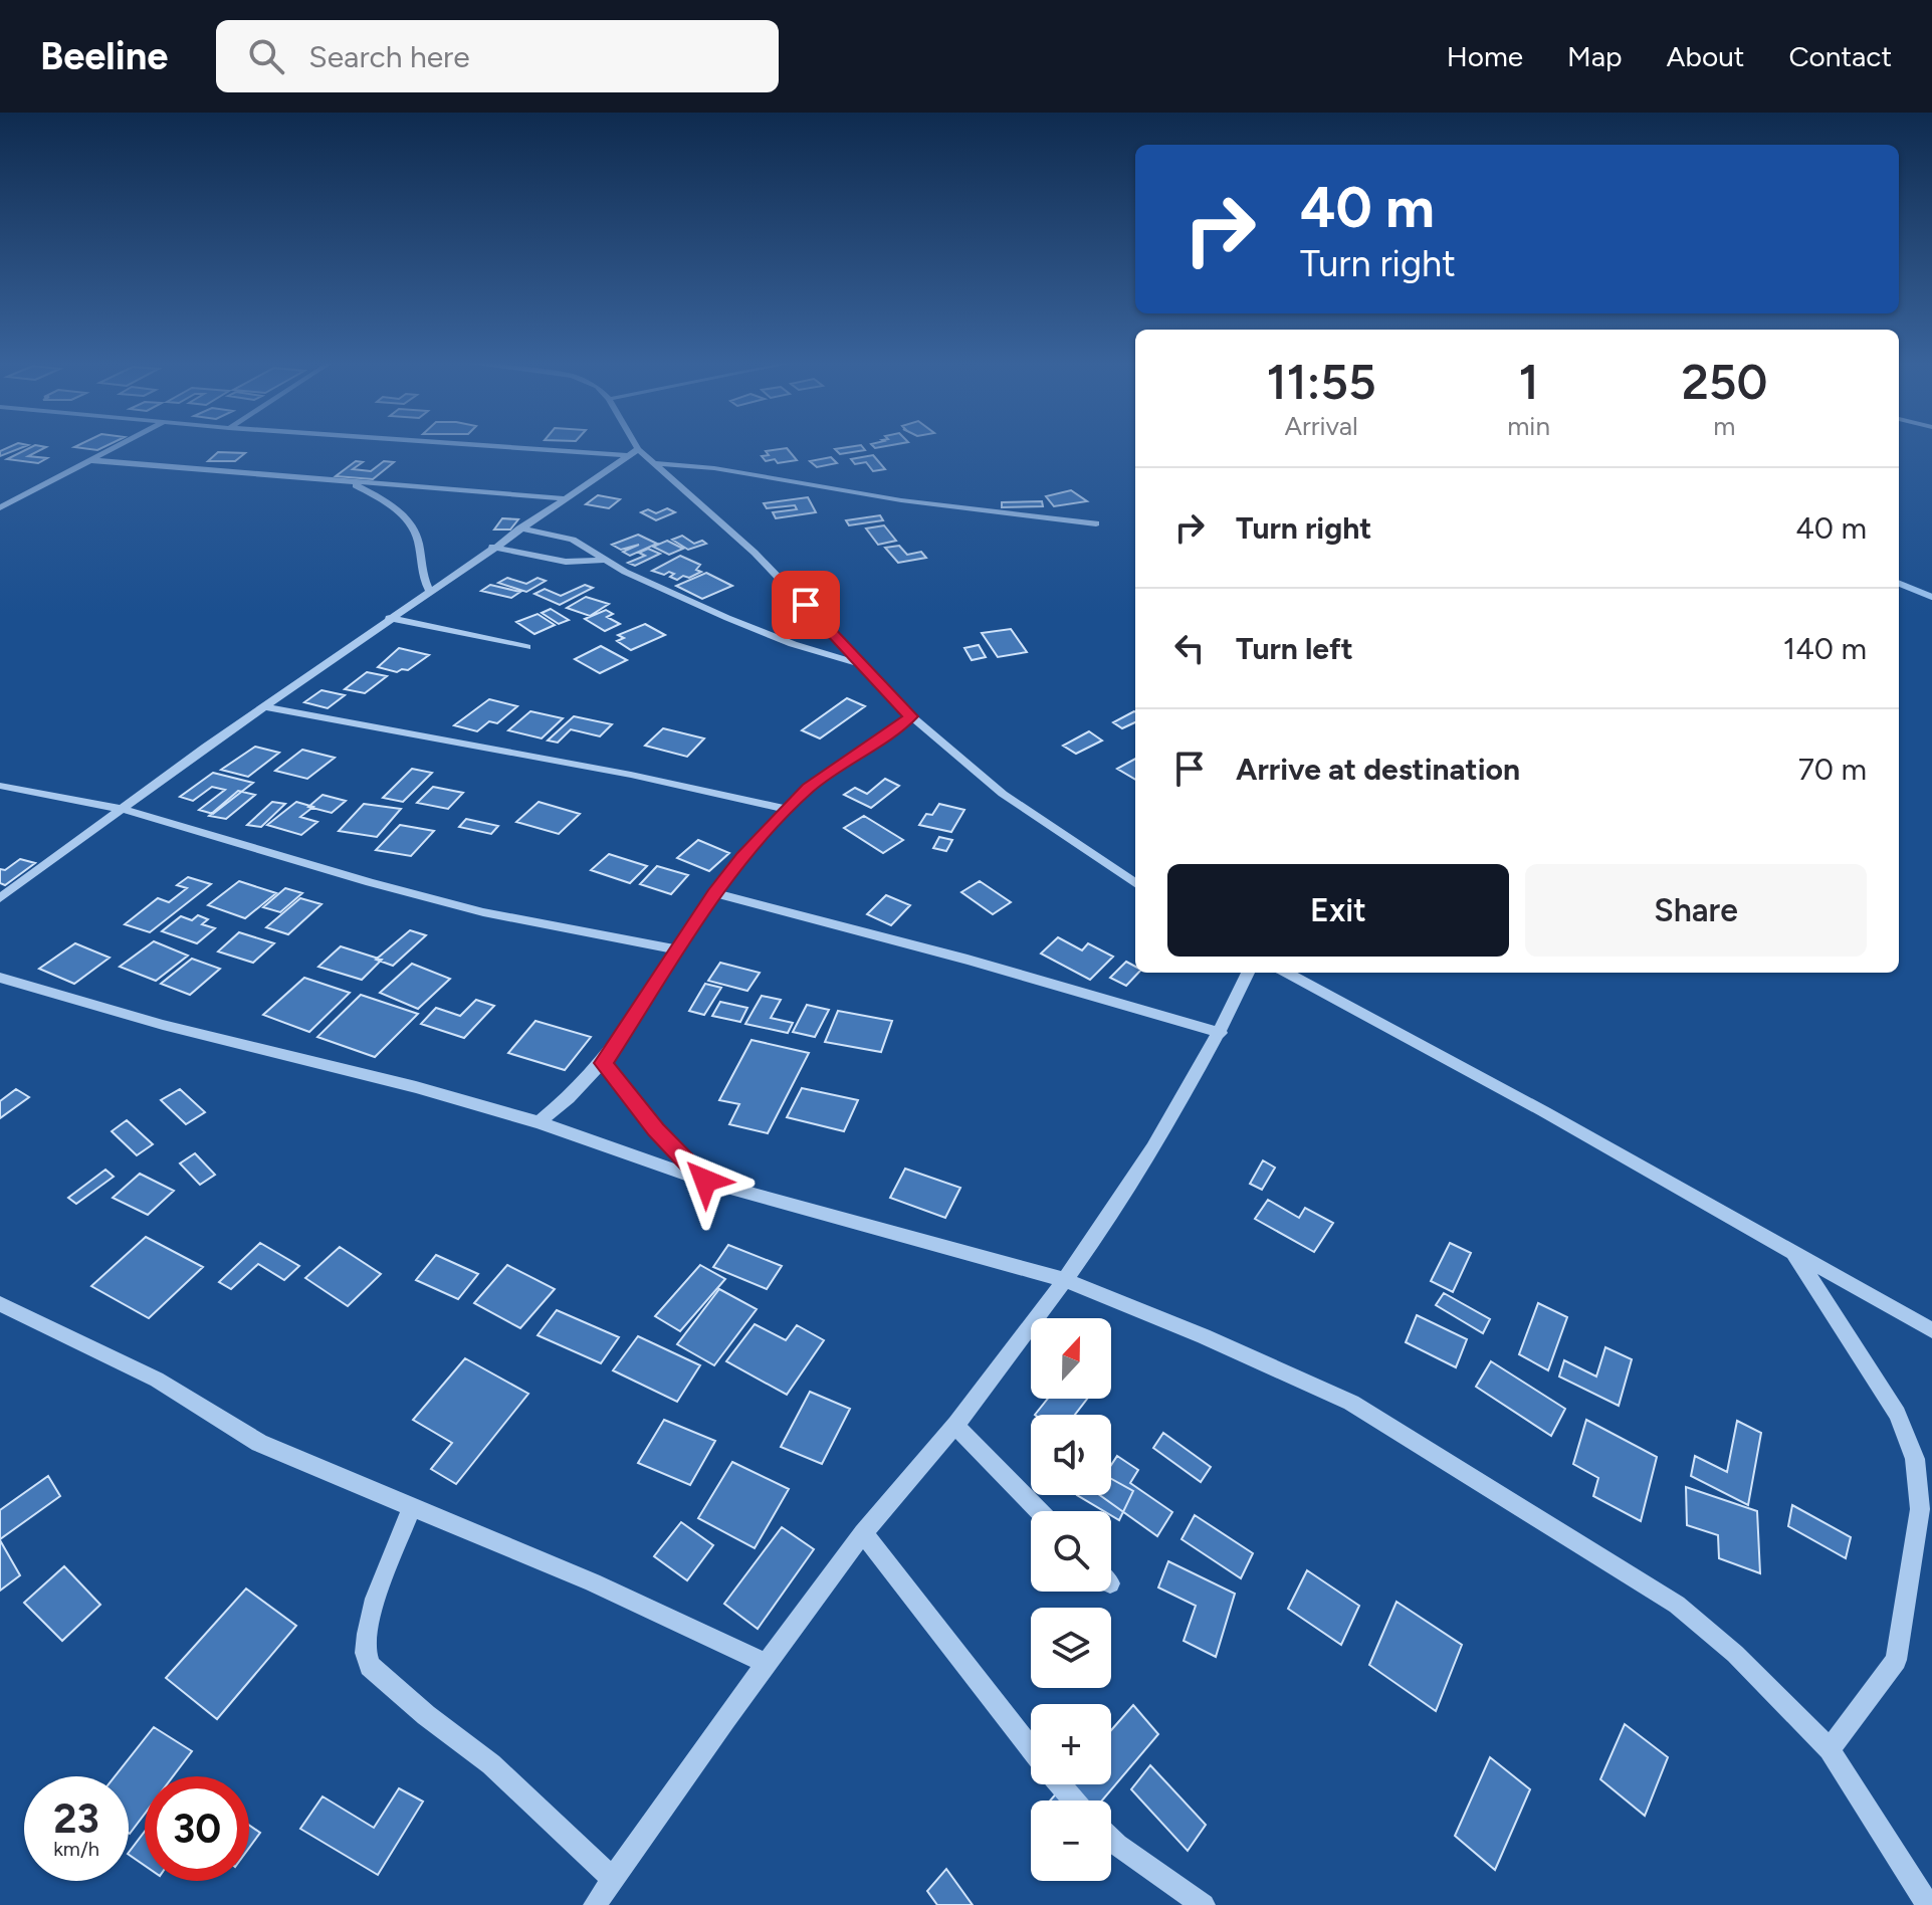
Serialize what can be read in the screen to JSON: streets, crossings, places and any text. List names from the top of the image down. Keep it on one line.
{"north":"top","page":{"header":"Beeline","search":"Search here","nav":["Home","Map","About","Contact"],"turn":["40 m","Turn right"],"eta":["11:55","Arrival","1","min","250","m"],"list":[{"name":"Turn right","value":"40 m"},{"name":"Turn left","value":"140 m"},{"name":"Arrive at destination","value":"70 m"}],"buttons":["Exit","Share"],"map_buttons":["+","−"],"speed":"23 km/h","limit":"30"}}
